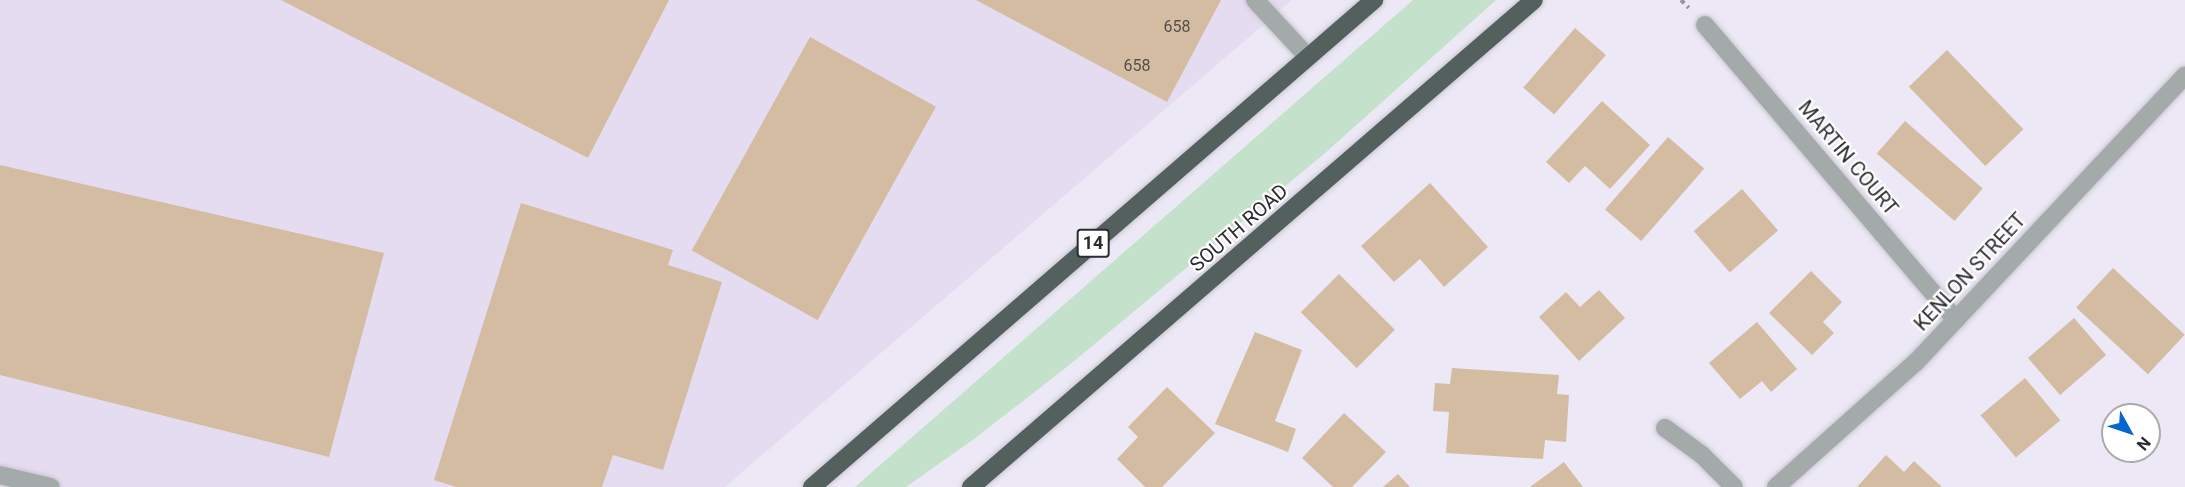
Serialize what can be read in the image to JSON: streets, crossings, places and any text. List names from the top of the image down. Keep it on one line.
{"streets":{"highway":["SOUTH ROAD","14"],"street":["MARTIN COURT","KENLON STREET"]},"crossings":[["MARTIN COURT","KENLON STREET"]],"house_numbers":["658","658"],"north":"bottom right"}
